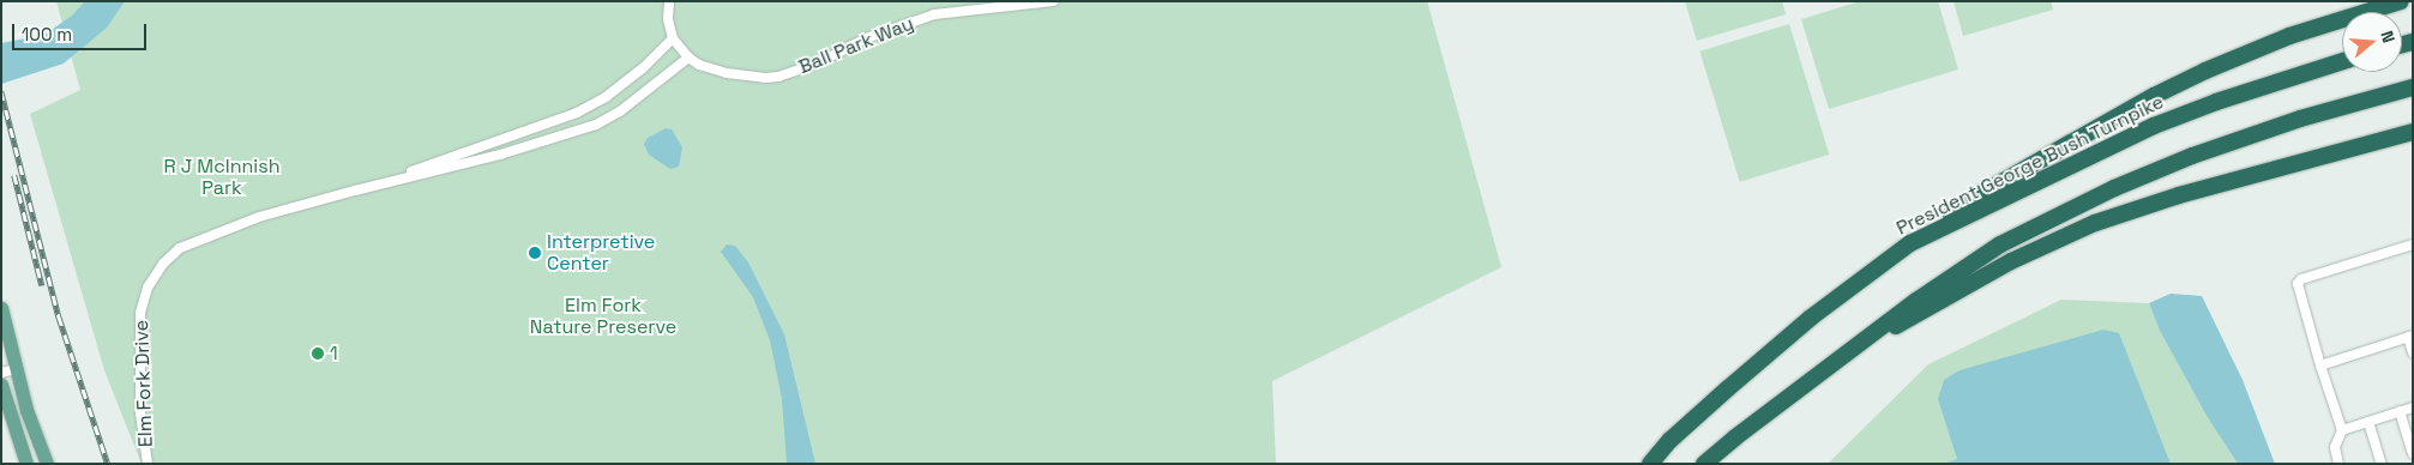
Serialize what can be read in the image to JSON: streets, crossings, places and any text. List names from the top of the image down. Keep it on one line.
{"streets":{"highway":["President George Bush Turnpike"],"street":["Ball Park Way","Elm Fork Drive"]},"crossings":[["Ball Park Way","Elm Fork Drive"]],"parks":["R J McInnish Park","Elm Fork Nature Preserve"],"places":["Interpretive Center","1"],"scale_bar":"100 m","north":"right"}
